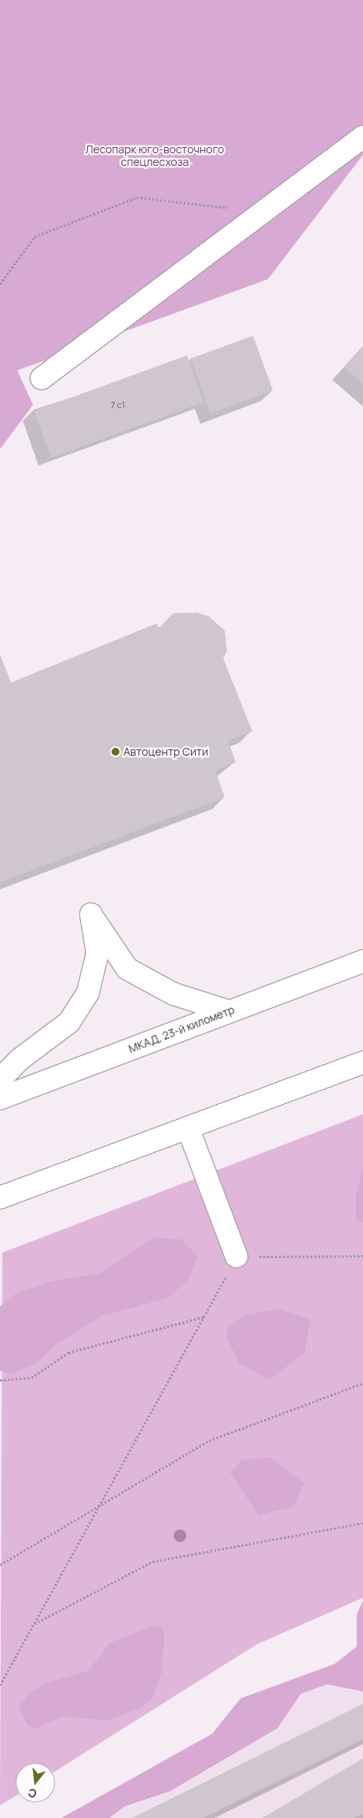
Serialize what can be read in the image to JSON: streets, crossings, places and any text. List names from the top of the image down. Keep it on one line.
{"streets":{"main road":["МКАД, 23-й километр"]},"parks":["Лесопарк юго-восточного спецлесхоза"],"places":["Автоцентр Сити"],"house_numbers":["7 с1"],"north":"bottom"}
